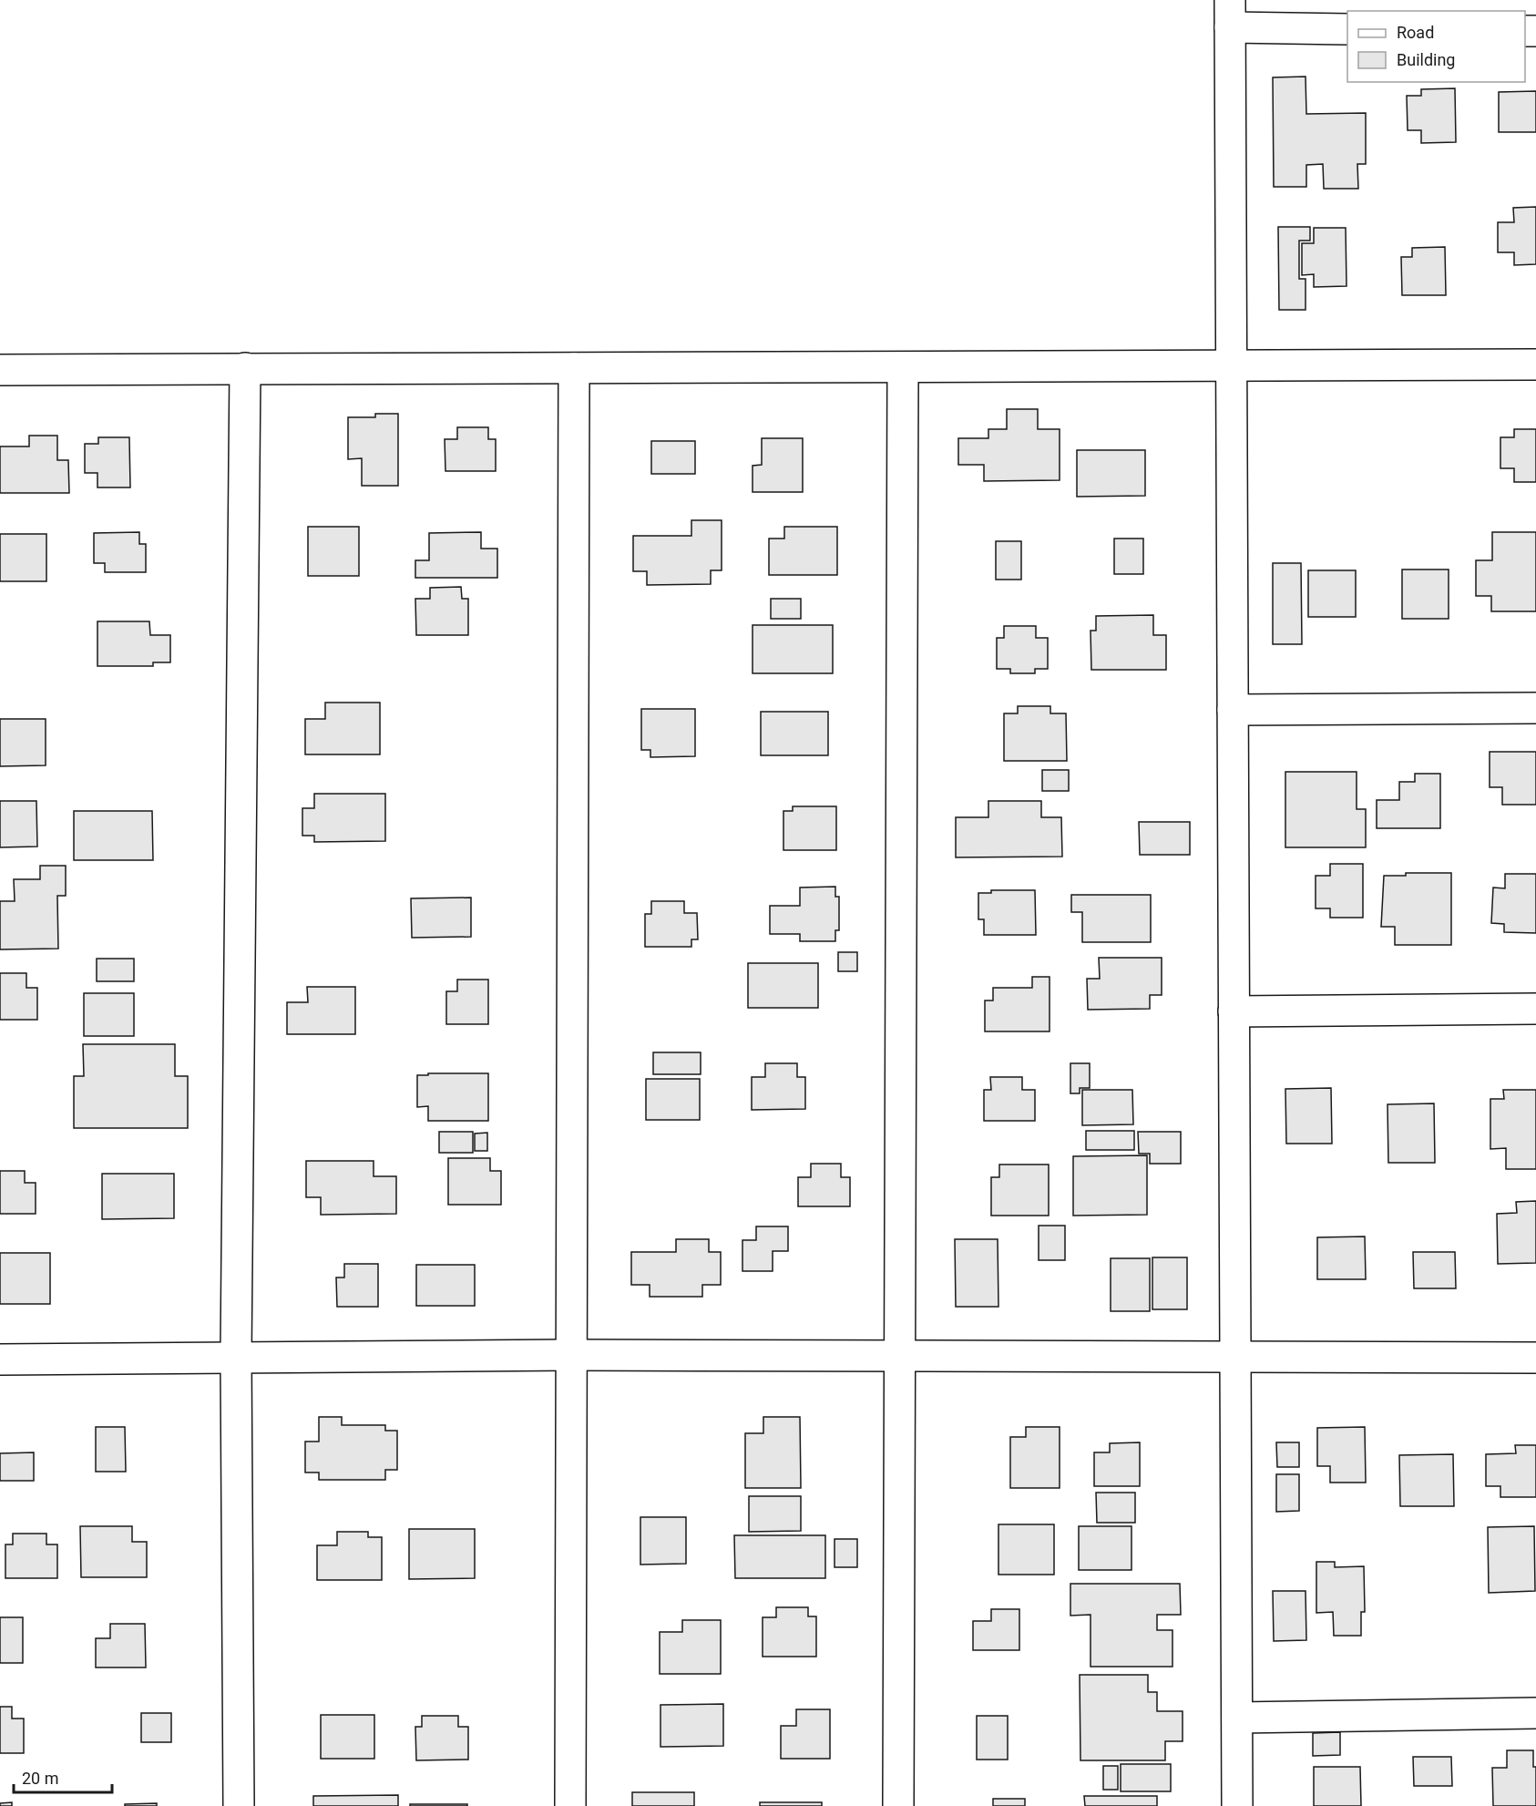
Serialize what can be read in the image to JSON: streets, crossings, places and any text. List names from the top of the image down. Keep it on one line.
{"legend":["Road","Building"],"scale_bar":"20 m"}
